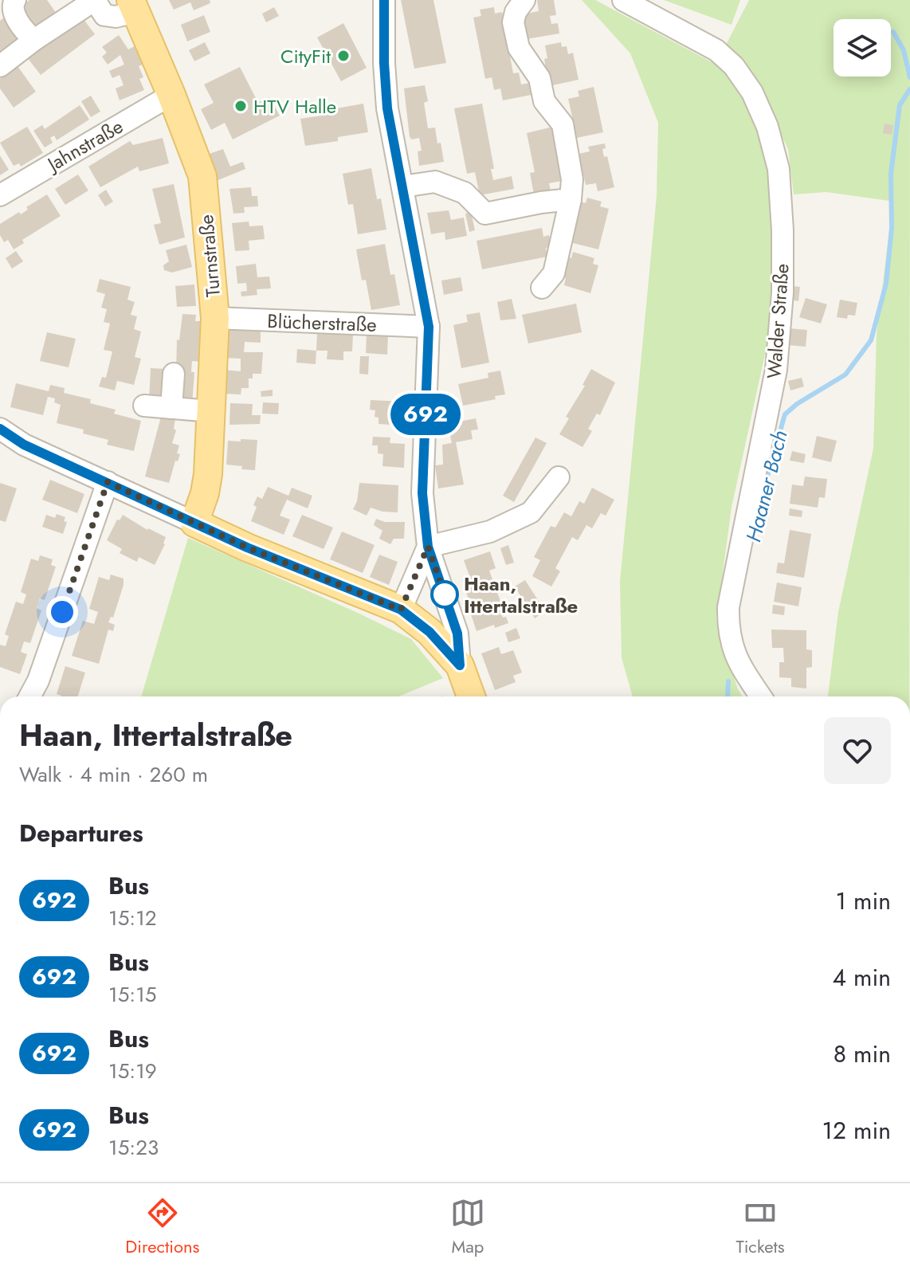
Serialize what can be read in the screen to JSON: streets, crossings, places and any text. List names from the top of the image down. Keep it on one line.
{"streets":{"main road":["Turnstraße"],"street":["Jahnstraße","Walder Straße","Blücherstraße"]},"crossings":[["Jahnstraße","Turnstraße"],["Turnstraße","Blücherstraße"]],"water":["Haaner Bach"],"places":["CityFit","HTV Halle","Haan, Ittertalstraße"],"lines":["bus line 692"],"page":{"on_map":"692","heading":[["Haan, Ittertalstraße","Walk · 4 min · 260 m"],"Departures"],"list":[{"mark":"692","name":"Bus","note":"15:12","value":"1 min"},{"mark":"692","name":"Bus","note":"15:15","value":"4 min"},{"mark":"692","name":"Bus","note":"15:19","value":"8 min"},{"mark":"692","name":"Bus","note":"15:23","value":"12 min"}],"tabs":["Directions","Map","Tickets"]}}
